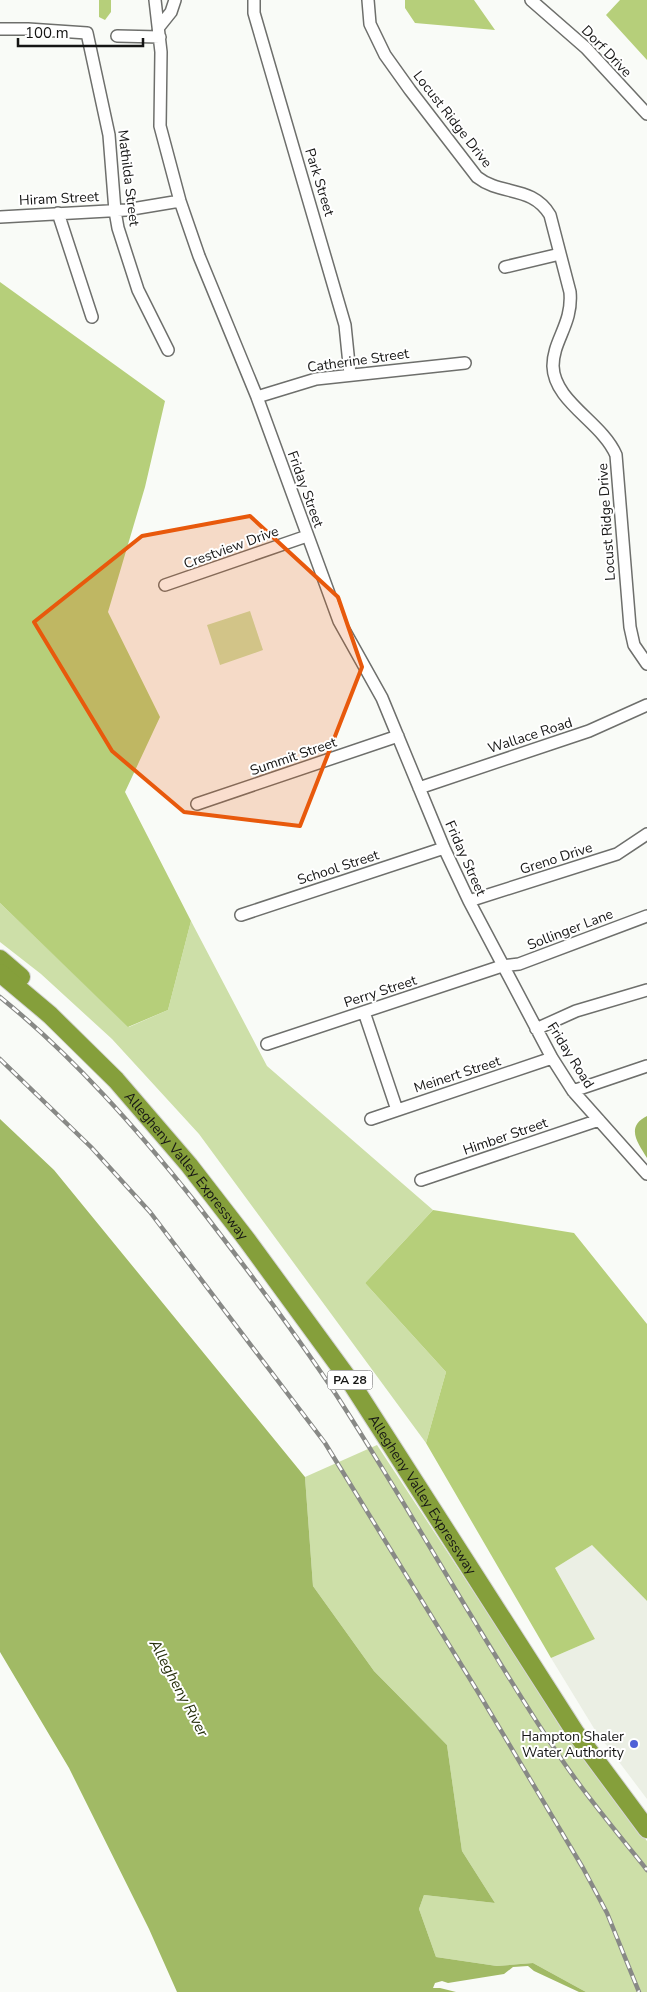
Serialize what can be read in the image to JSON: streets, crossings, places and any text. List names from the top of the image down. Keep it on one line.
{"streets":{"highway":["Allegheny Valley Expressway","PA 28"],"street":["Dorf Drive","Locust Ridge Drive","Mathilda Street","Park Street","Hiram Street","Catherine Street","Friday Street","Crestview Drive","Wallace Road","Summit Street","Greno Drive","School Street","Sollinger Lane","Perry Street","Friday Road","Meinert Street","Himber Street"]},"crossings":[["Mathilda Street","Hiram Street"],["Park Street","Catherine Street"],["Hiram Street","Friday Street"],["Catherine Street","Friday Street"],["Friday Street","Crestview Drive"],["Friday Street","Wallace Road"],["Friday Street","Summit Street"],["Friday Street","Greno Drive"],["Friday Street","School Street"],["Friday Street","Sollinger Lane"],["Friday Street","Perry Street"],["Friday Street","Friday Road"],["Sollinger Lane","Perry Street"],["Sollinger Lane","Friday Road"],["Perry Street","Friday Road"],["Friday Road","Meinert Street"],["Friday Road","Himber Street"]],"water":["Allegheny River"],"places":["Hampton Shaler Water Authority"],"scale_bar":"100 m"}
